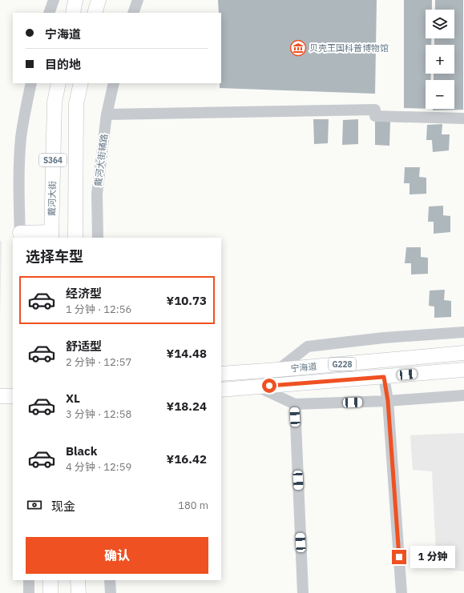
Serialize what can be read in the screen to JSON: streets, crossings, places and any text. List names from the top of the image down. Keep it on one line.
{"streets":{"main road":["S364","戴河大街","G228","宁海道"],"street":["戴河大街辅路"]},"places":{"museum":["贝壳王国科普博物馆"]},"page":{"map_buttons":["+","−"],"banner":["宁海道","目的地"],"heading":"选择车型","list":[{"name":"经济型","note":"1 分钟 · 12:56","value":"¥10.73"},{"name":"舒适型","note":"2 分钟 · 12:57","value":"¥14.48"},{"name":"XL","note":"3 分钟 · 12:58","value":"¥18.24"},{"name":"Black","note":"4 分钟 · 12:59","value":"¥16.42"}],"pay":["现金","180 m"],"buttons":"确认","bubble":"1 分钟"}}
